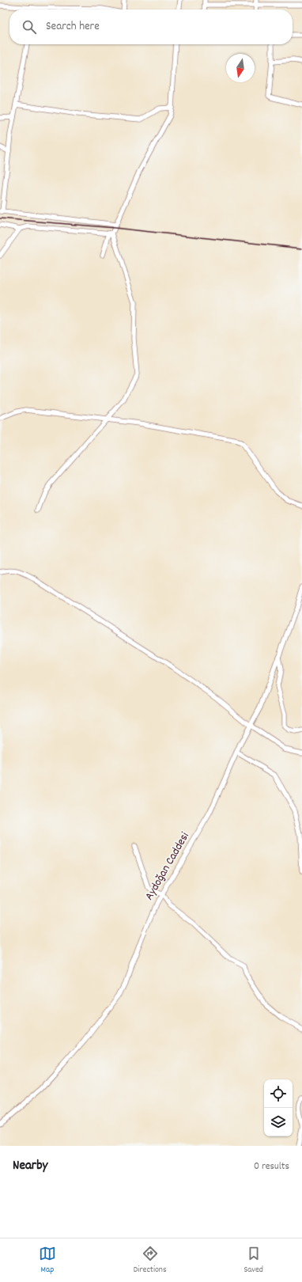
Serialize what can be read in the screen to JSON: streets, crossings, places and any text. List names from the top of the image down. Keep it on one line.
{"streets":{"street":["Aydoğan Caddesi"]},"north":"bottom","page":{"search":"Search here","heading":["Nearby","0 results"],"nav":["Map","Directions","Saved"]}}
